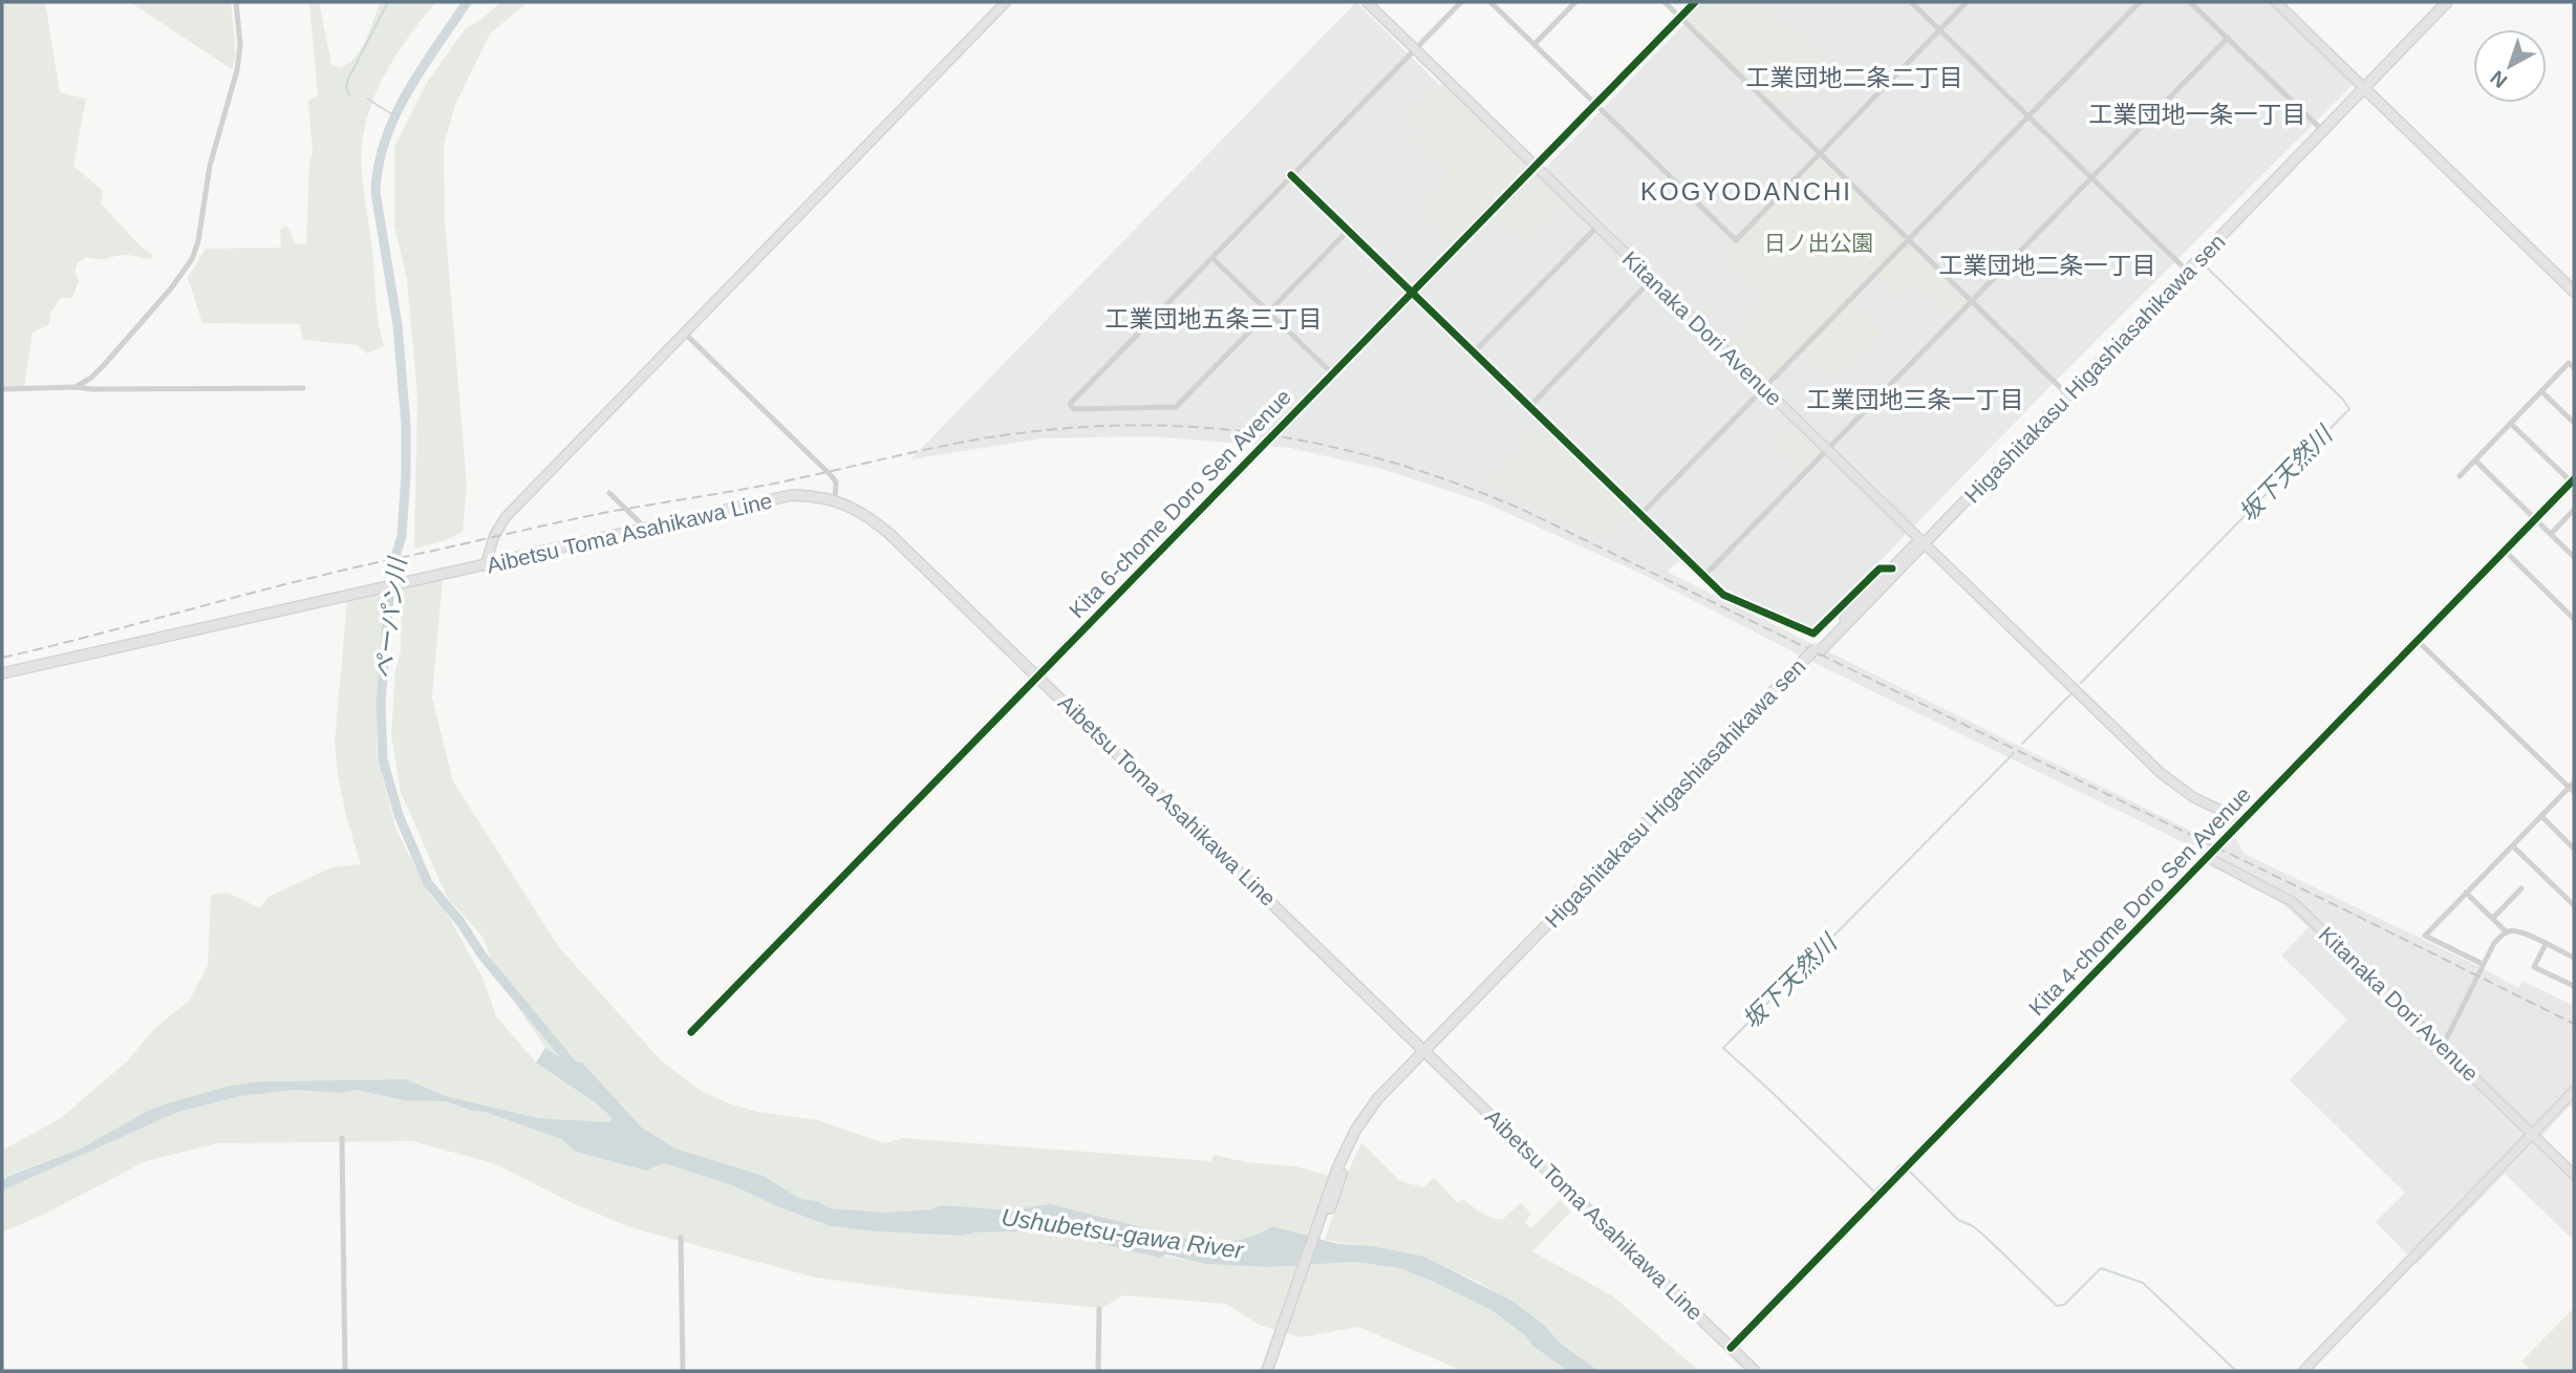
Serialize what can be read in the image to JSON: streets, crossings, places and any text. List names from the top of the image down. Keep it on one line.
{"streets":{"main road":["Higashitakasu Higashiasahikawa sen","Aibetsu Toma Asahikawa Line"],"street":["Kitanaka Dori Avenue","Kita 6-chome Doro Sen Avenue","Kita 4-chome Doro Sen Avenue"]},"crossings":[["Kitanaka Dori Avenue","Higashitakasu Higashiasahikawa sen"],["Kitanaka Dori Avenue","Kita 6-chome Doro Sen Avenue"],["Kitanaka Dori Avenue","Kita 4-chome Doro Sen Avenue"],["Higashitakasu Higashiasahikawa sen","Aibetsu Toma Asahikawa Line"],["Kita 6-chome Doro Sen Avenue","Aibetsu Toma Asahikawa Line"],["Aibetsu Toma Asahikawa Line","Kita 4-chome Doro Sen Avenue"]],"districts":["工業団地二条二丁目","工業団地一条一丁目","KOGYODANCHI","工業団地二条一丁目","工業団地五条三丁目","工業団地三条一丁目"],"water":["坂下天然川","ペーパン川","Ushubetsu-gawa River"],"parks":["日ノ出公園"],"north":"bottom left"}
